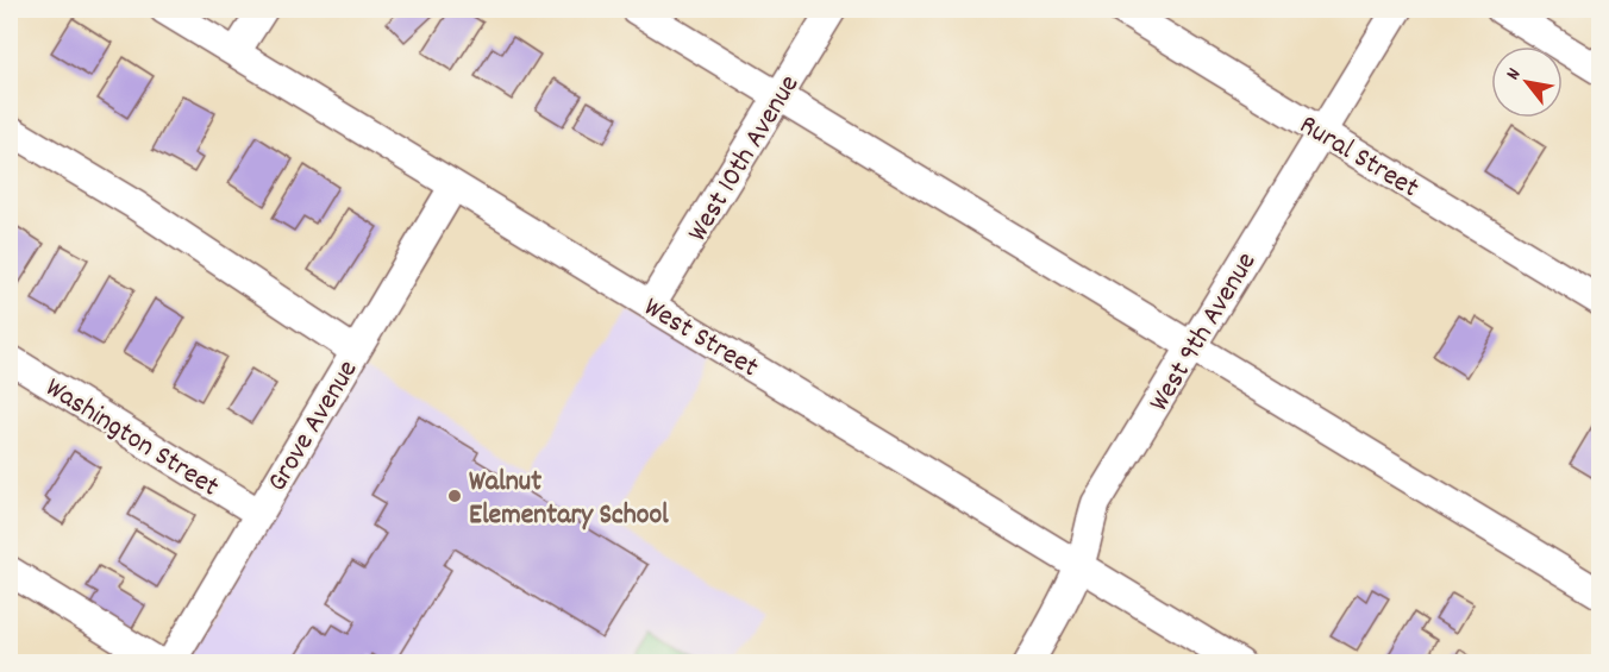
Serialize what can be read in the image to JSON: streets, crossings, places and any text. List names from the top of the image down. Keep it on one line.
{"streets":{"street":["Rural Street","West 10th Avenue","West 9th Avenue","West Street","Grove Avenue","Washington Street"]},"crossings":[["Rural Street","West 9th Avenue"],["West 10th Avenue","West Street"],["West 9th Avenue","West Street"],["West Street","Grove Avenue"],["Grove Avenue","Washington Street"]],"places":["Walnut Elementary School"],"north":"top left"}
